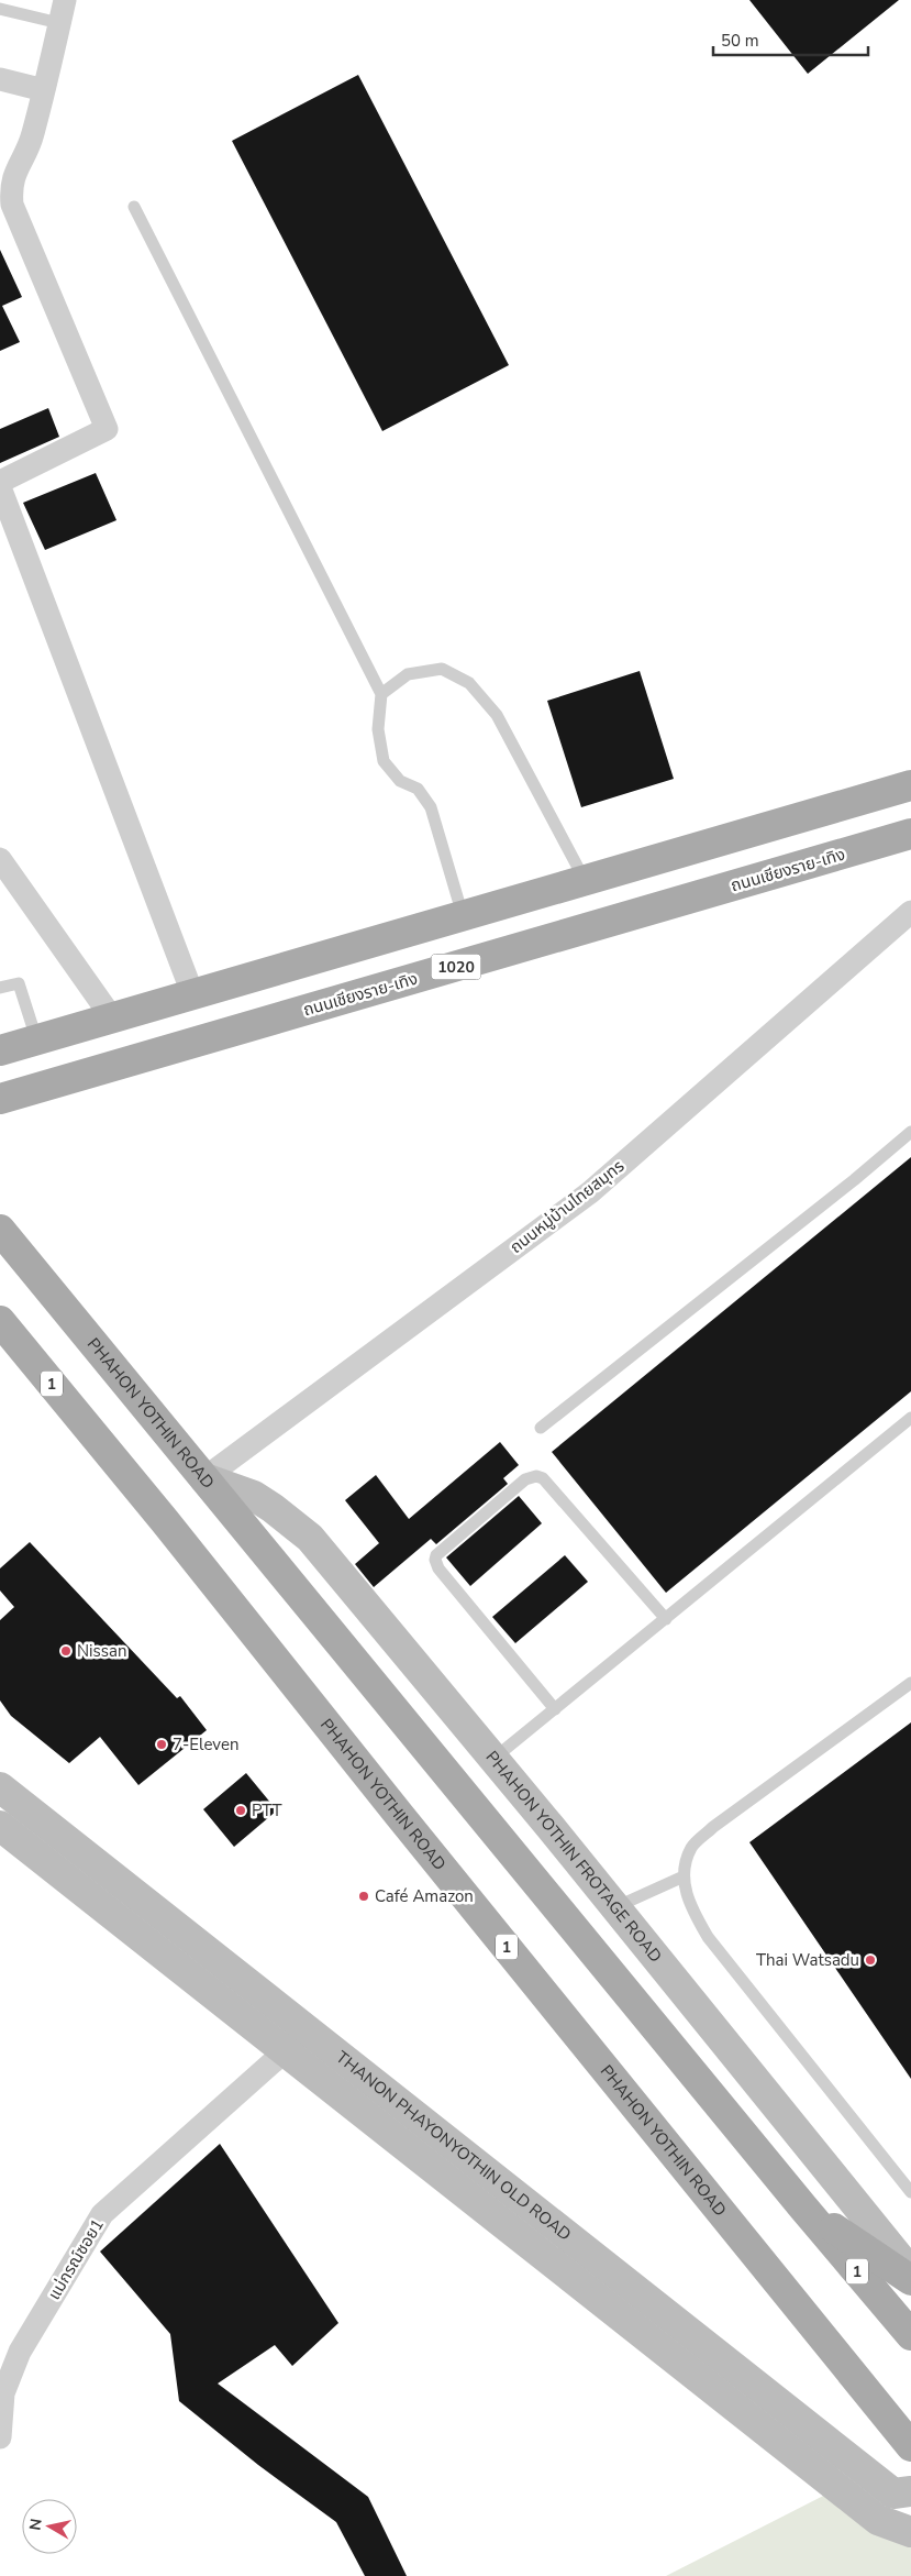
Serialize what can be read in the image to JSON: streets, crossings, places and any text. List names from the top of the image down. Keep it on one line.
{"streets":{"main road":["ถนนเชียงราย-เทิง","1020","1","PHAHON YOTHIN ROAD","PHAHON YOTHIN FROTAGE ROAD","THANON PHAYONYOTHIN OLD ROAD"],"street":["ถนนหมู่บ้านไทยสมุทร","แม่กรณ์ซอย1"]},"crossings":[["ถนนหมู่บ้านไทยสมุทร","PHAHON YOTHIN ROAD"],["ถนนหมู่บ้านไทยสมุทร","PHAHON YOTHIN FROTAGE ROAD"],["PHAHON YOTHIN ROAD","PHAHON YOTHIN FROTAGE ROAD"],["THANON PHAYONYOTHIN OLD ROAD","แม่กรณ์ซอย1"]],"places":["Nissan","7-Eleven","PTT","Café Amazon","Thai Watsadu"],"scale_bar":"50 m","north":"left"}
